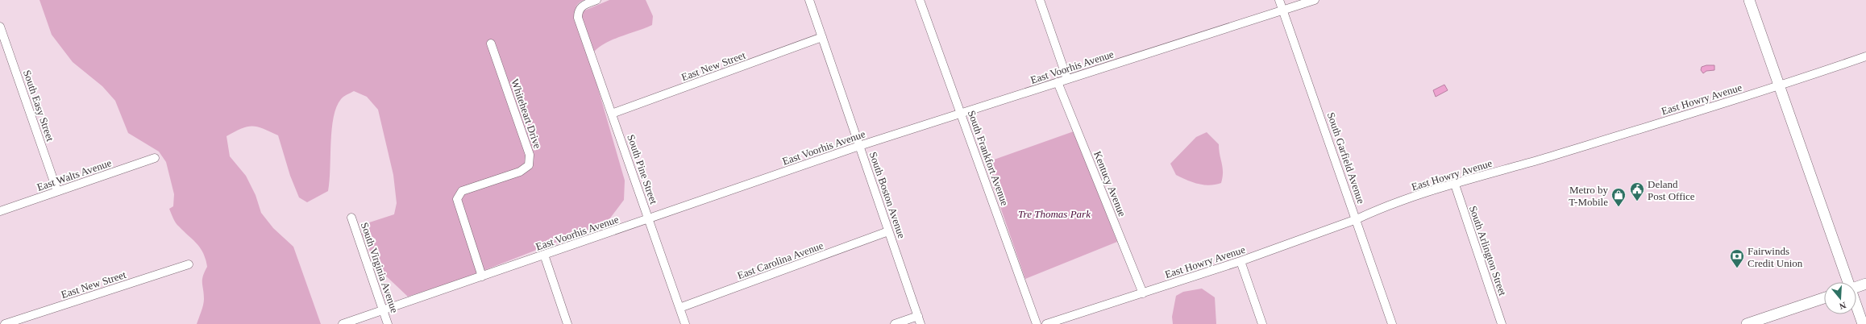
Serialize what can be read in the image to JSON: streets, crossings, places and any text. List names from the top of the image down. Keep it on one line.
{"streets":{"street":["East New Street","East Voorhis Avenue","East Howry Avenue","South Easy Street","Whiteheart Drive","South Frankfort Avenue","South Garfield Avenue","South Pine Street","East Walts Avenue","Kentucy Avenue","South Boston Avenue","South Arlington Street","East Carolina Avenue","South Virginia Avenue"]},"crossings":[["East New Street","South Pine Street"],["East New Street","South Boston Avenue"],["East Voorhis Avenue","Whiteheart Drive"],["East Voorhis Avenue","South Frankfort Avenue"],["East Voorhis Avenue","South Garfield Avenue"],["East Voorhis Avenue","South Pine Street"],["East Voorhis Avenue","Kentucy Avenue"],["East Voorhis Avenue","South Boston Avenue"],["East Voorhis Avenue","South Virginia Avenue"],["East Howry Avenue","South Garfield Avenue"],["East Howry Avenue","Kentucy Avenue"],["East Howry Avenue","South Arlington Street"],["South Easy Street","East Walts Avenue"],["South Pine Street","East Carolina Avenue"],["South Boston Avenue","East Carolina Avenue"]],"parks":["Tre Thomas Park"],"places":{"public building":["Deland Post Office"],"shop":["Metro by T-Mobile"],"bank":["Fairwinds Credit Union"]},"north":"bottom"}
